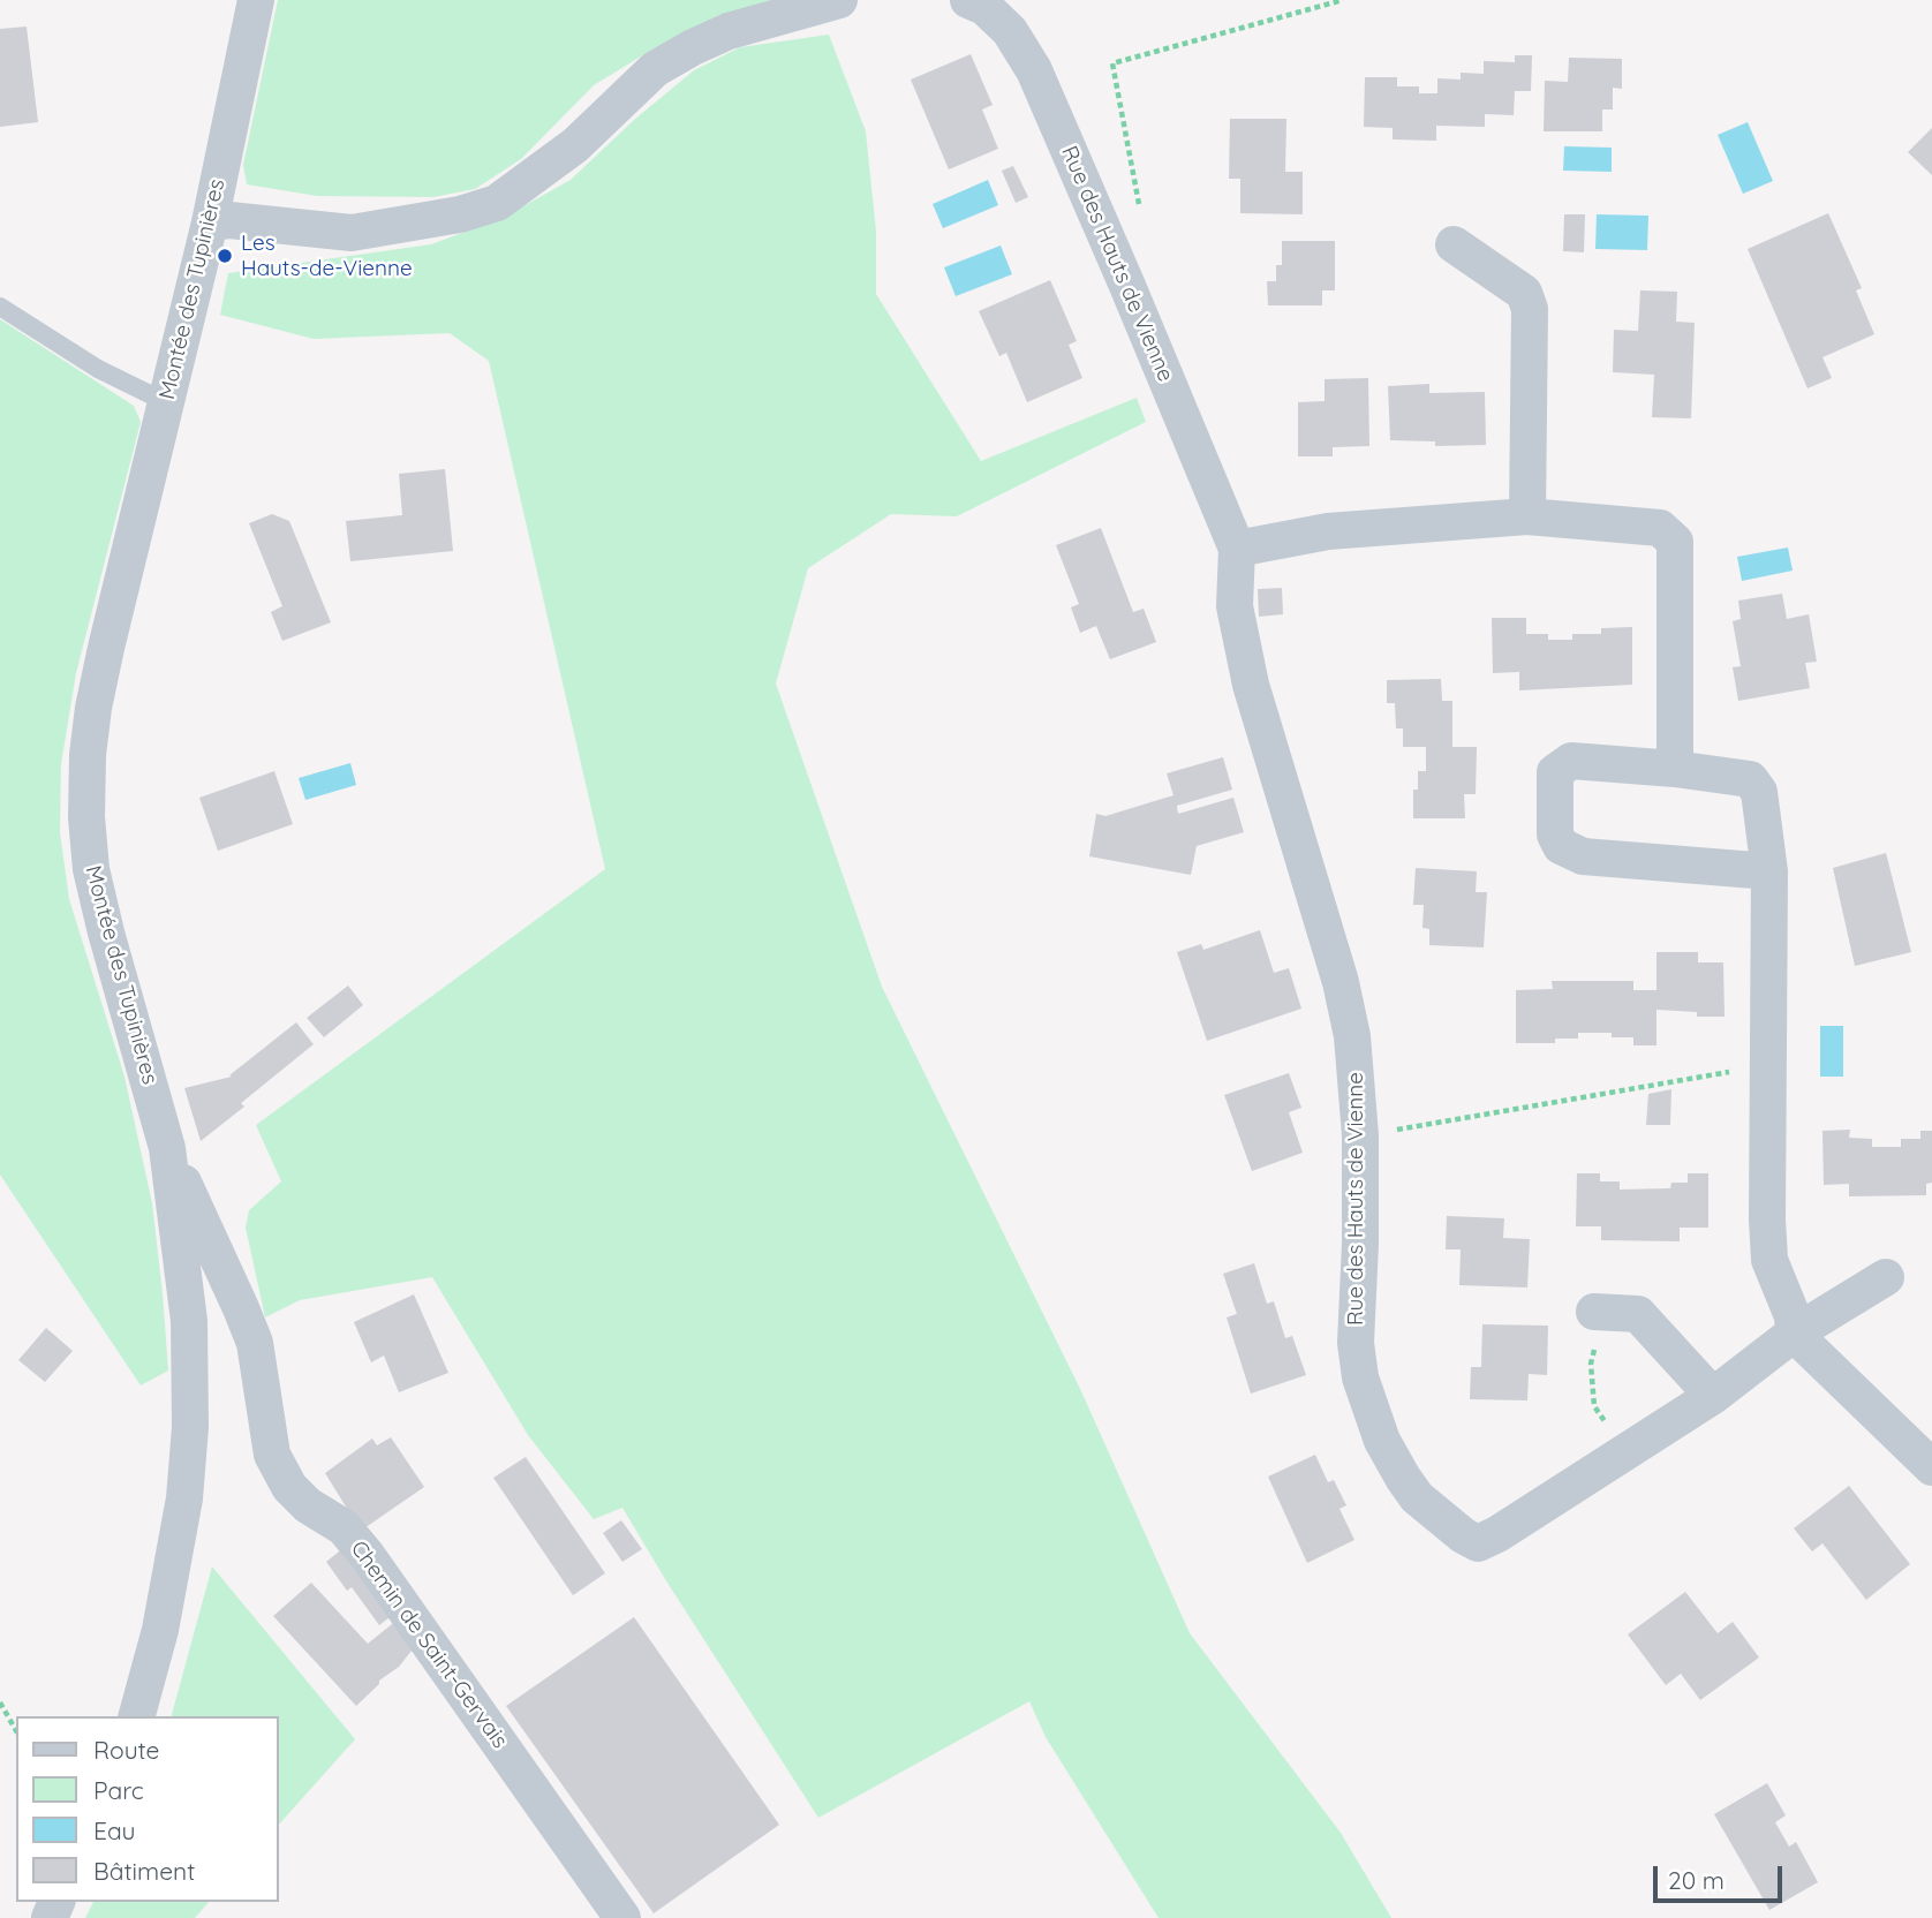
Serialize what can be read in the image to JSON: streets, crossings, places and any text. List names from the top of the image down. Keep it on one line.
{"streets":{"street":["Rue des Hauts de Vienne","Montée des Tupinières","Chemin de Saint-Gervais"]},"crossings":[["Montée des Tupinières","Chemin de Saint-Gervais"]],"places":["Les Hauts-de-Vienne"],"legend":["Route","Parc","Eau","Bâtiment"],"scale_bar":"20 m"}
